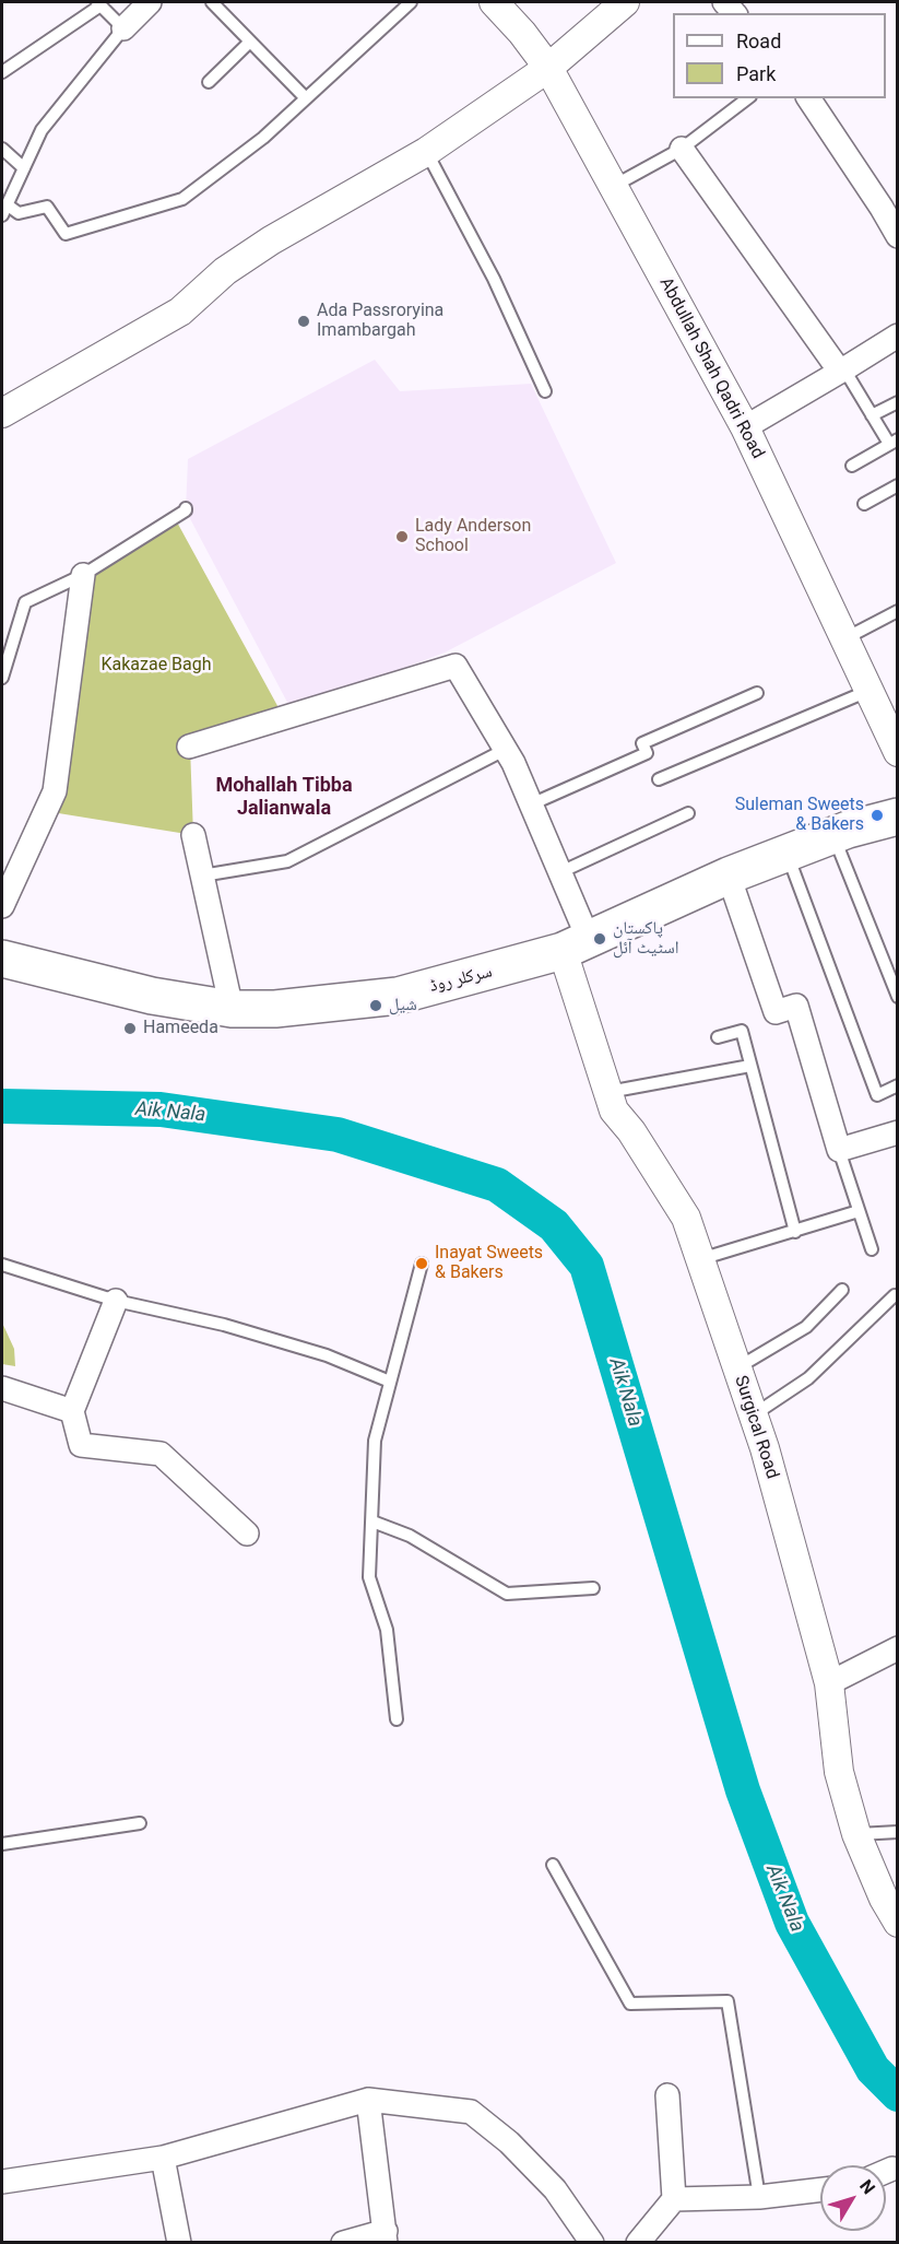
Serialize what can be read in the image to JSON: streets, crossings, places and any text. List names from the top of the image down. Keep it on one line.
{"streets":{"main road":["سرکلر روڈ"],"street":["Abdullah Shah Qadri Road","Surgical Road"]},"crossings":[["سرکلر روڈ","Surgical Road"]],"districts":["Mohallah Tibba Jalianwala"],"water":["Aik Nala"],"parks":["Kakazae Bagh"],"places":["Ada Passroryina Imambargah","Lady Anderson School","Suleman Sweets & Bakers","پاکستان اسٹیٹ آئل","شیل","Hameeda","Inayat Sweets & Bakers"],"legend":["Road","Park"],"north":"top right"}
